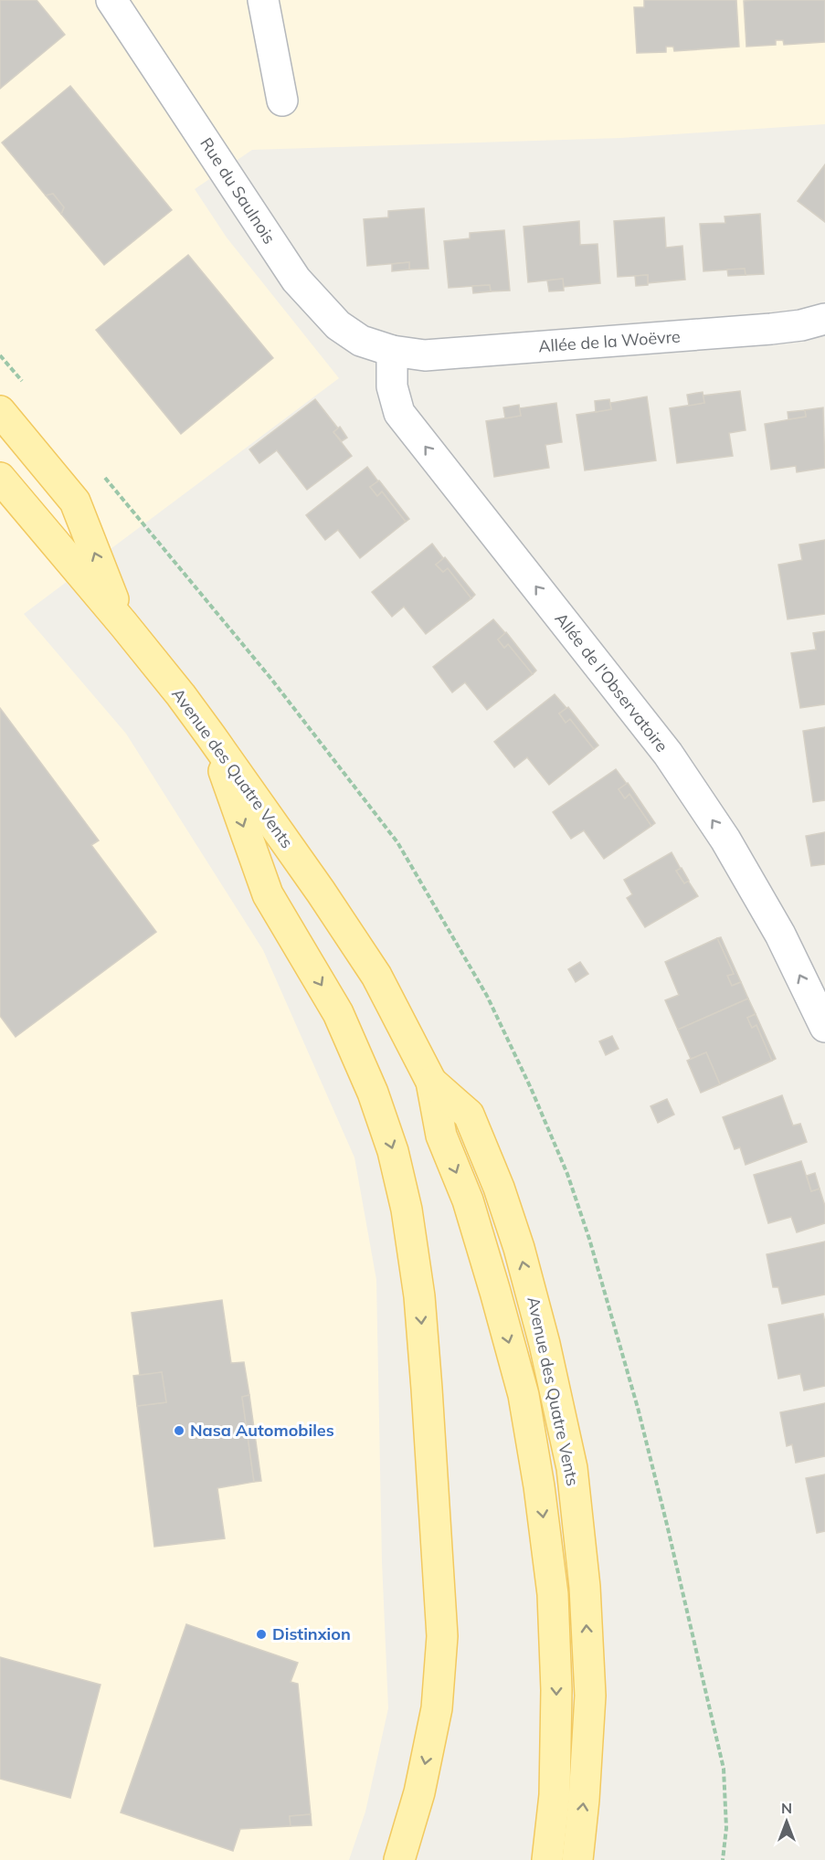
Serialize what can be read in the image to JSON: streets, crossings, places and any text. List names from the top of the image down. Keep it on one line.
{"streets":{"main road":["Avenue des Quatre Vents"],"street":["Rue du Saulnois","Allée de la Woëvre","Allée de l'Observatoire"]},"crossings":[["Rue du Saulnois","Allée de la Woëvre"],["Rue du Saulnois","Allée de l'Observatoire"],["Allée de la Woëvre","Allée de l'Observatoire"]],"one_way":["Allée de l'Observatoire"],"places":["Nasa Automobiles","Distinxion"],"north":"top"}
